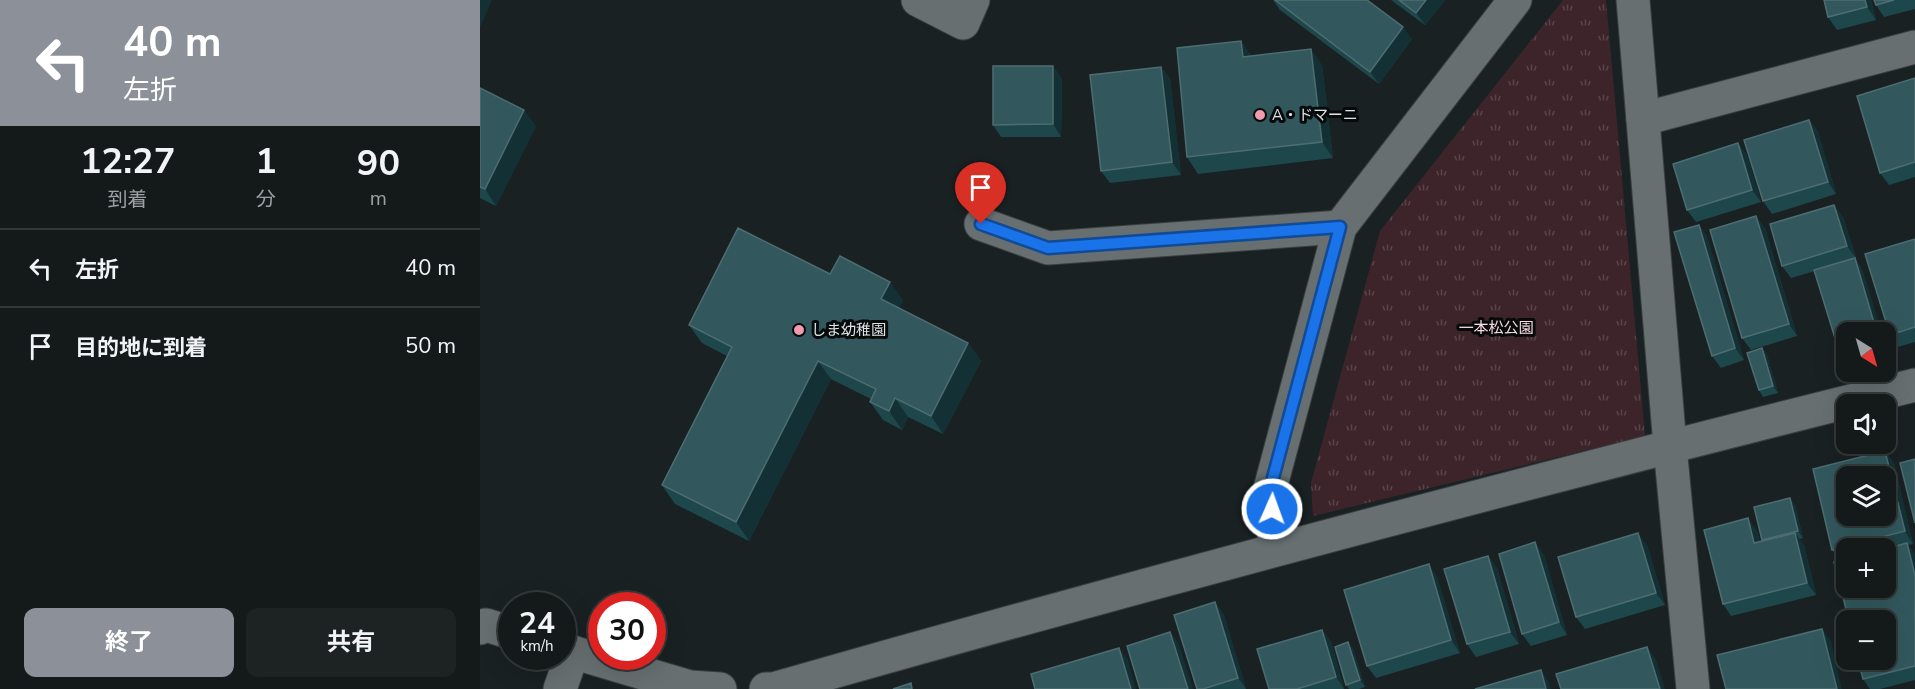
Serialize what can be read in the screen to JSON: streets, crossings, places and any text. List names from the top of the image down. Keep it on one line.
{"parks":["一本松公園"],"places":["A・ドマーニ","しま幼稚園"],"north":"bottom right","page":{"turn":["40 m","左折"],"eta":["12:27","到着","1","分","90","m"],"list":[{"name":"左折","value":"40 m"},{"name":"目的地に到着","value":"50 m"}],"map_buttons":["+","−"],"speed":"24 km/h","limit":"30","buttons":["終了","共有"]}}
